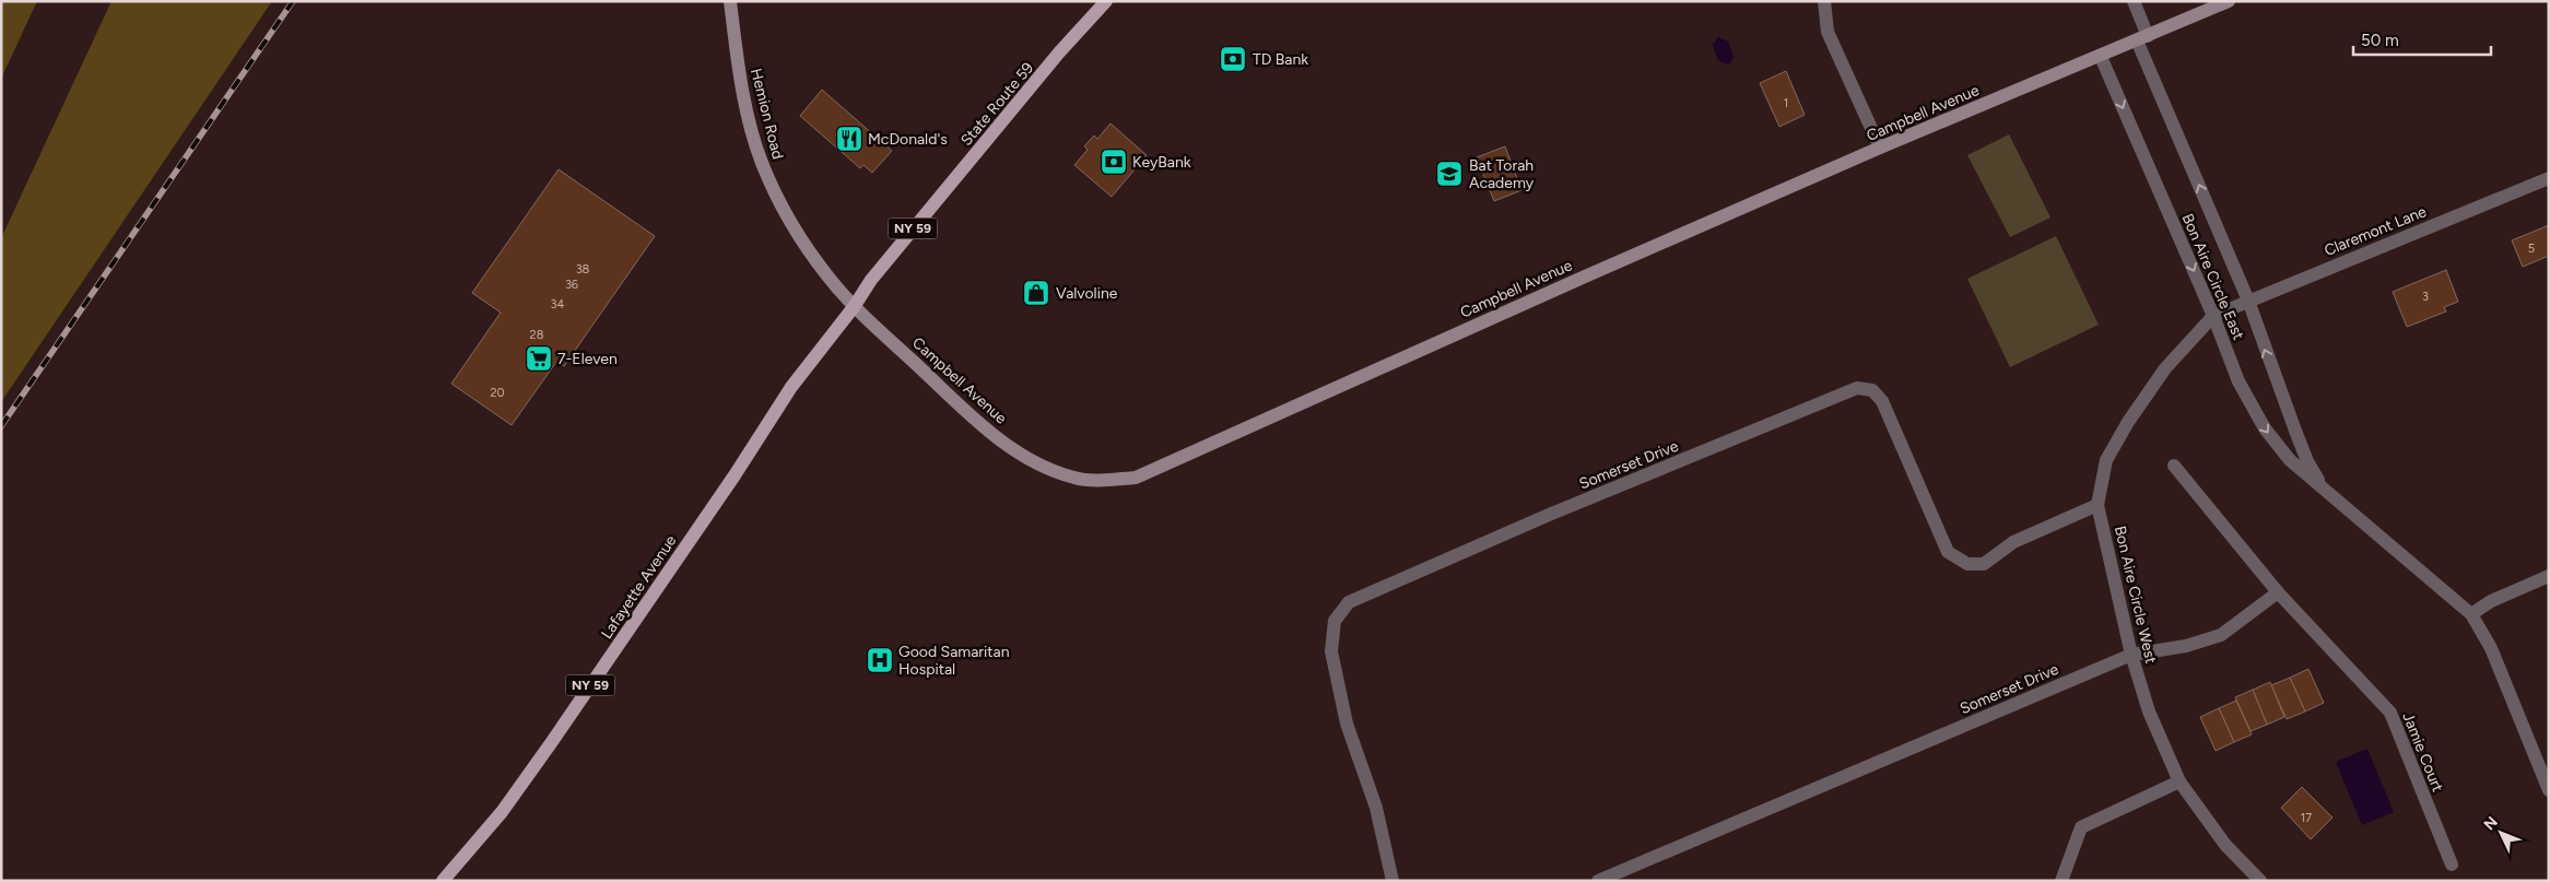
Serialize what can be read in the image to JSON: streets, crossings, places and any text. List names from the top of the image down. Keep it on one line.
{"streets":{"main road":["State Route 59","NY 59","Lafayette Avenue"],"street":["Campbell Avenue","Hemion Road","Claremont Lane","Bon Aire Circle East","Somerset Drive","Bon Aire Circle West","Jamie Court"]},"crossings":[["State Route 59","Campbell Avenue"],["State Route 59","Hemion Road"],["State Route 59","Lafayette Avenue"],["Campbell Avenue","Hemion Road"],["Campbell Avenue","Bon Aire Circle East"],["Campbell Avenue","Lafayette Avenue"],["Hemion Road","Lafayette Avenue"],["Claremont Lane","Bon Aire Circle East"],["Claremont Lane","Bon Aire Circle West"],["Bon Aire Circle East","Bon Aire Circle West"],["Somerset Drive","Bon Aire Circle West"]],"places":{"bank":["TD Bank","KeyBank"],"restaurant":["McDonald's"],"school or university":["Bat Torah Academy"],"shop":["Valvoline"],"supermarket":["7-Eleven"],"hospital":["Good Samaritan Hospital"]},"house_numbers":["1","5","38","36","3","34","28","20","17"],"scale_bar":"50 m","north":"top left"}
